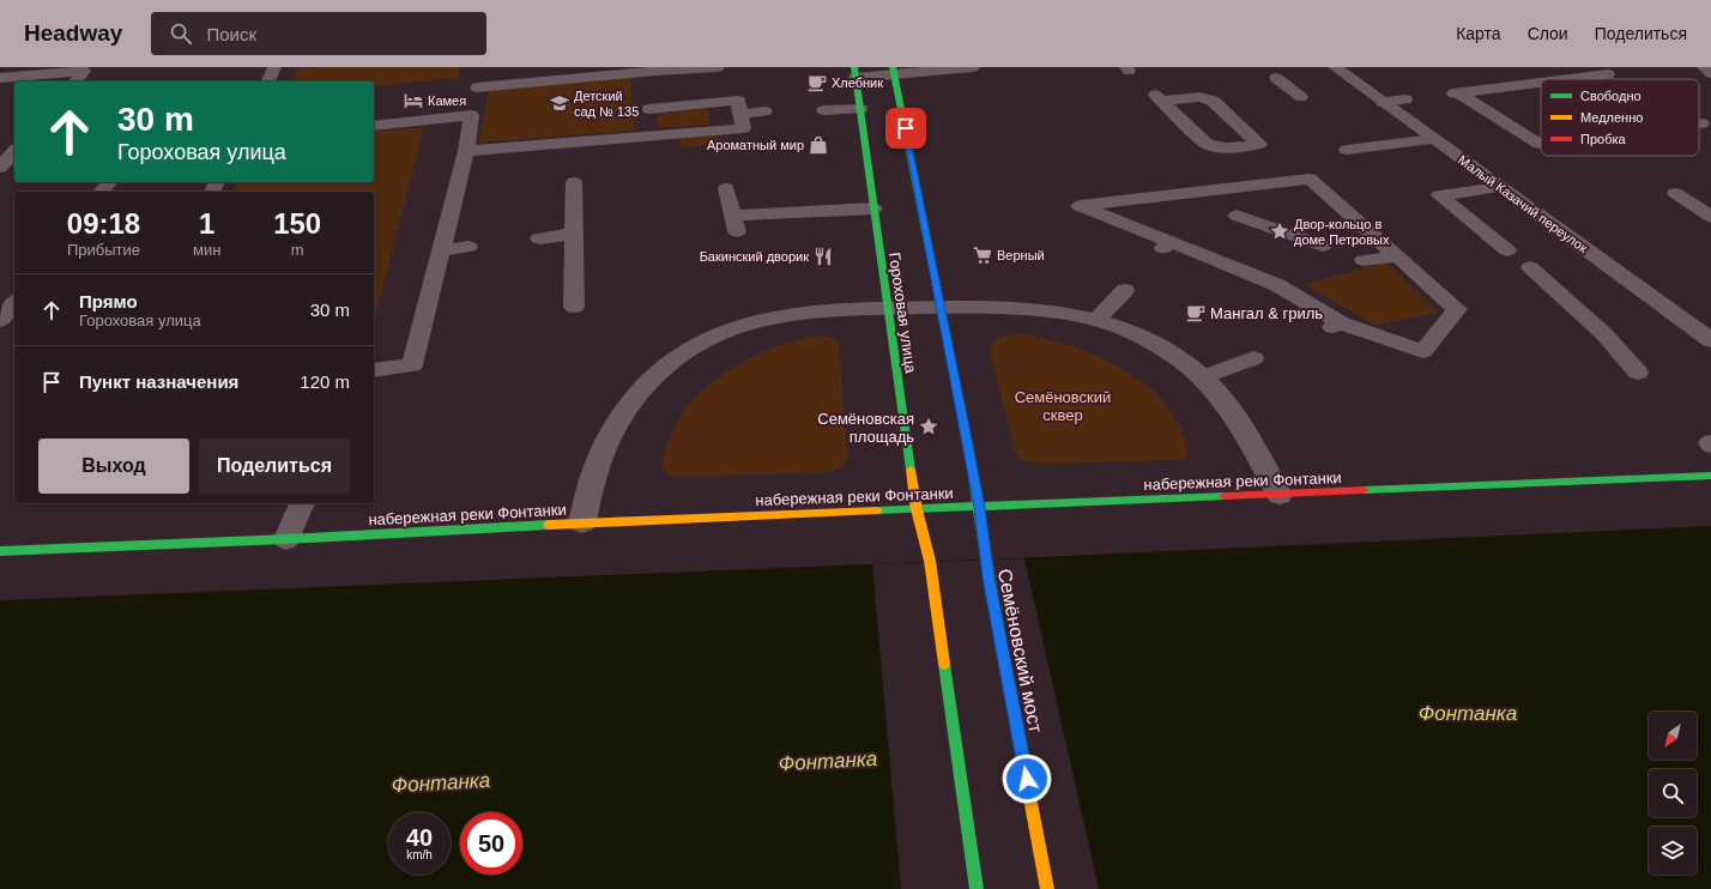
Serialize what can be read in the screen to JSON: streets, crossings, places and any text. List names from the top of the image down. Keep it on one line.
{"streets":{"main road":["Гороховая улица","набережная реки Фонтанки","Семёновский мост"],"street":["Малый Казачий переулок"]},"crossings":[["Гороховая улица","набережная реки Фонтанки"],["набережная реки Фонтанки","Семёновский мост"]],"water":["Фонтанка"],"parks":["Семёновский сквер"],"places":{"cafe":["Хлебник","Мангал & гриль"],"hotel":["Камея"],"school or university":["Детский сад № 135"],"shop":["Ароматный мир"],"place":["Двор-кольцо в доме Петровых","Семёновская площадь"],"supermarket":["Верный"],"restaurant":["Бакинский дворик"]},"legend":["Свободно","Медленно","Пробка"],"north":"bottom left","page":{"header":"Headway","search":"Поиск","nav":["Карта","Слои","Поделиться"],"turn":["30 m","Гороховая улица"],"eta":["09:18","Прибытие","1","мин","150","m"],"list":[{"name":"Прямо","note":"Гороховая улица","value":"30 m"},{"name":"Пункт назначения","value":"120 m"}],"buttons":["Выход","Поделиться"],"speed":"40 km/h","limit":"50"}}
